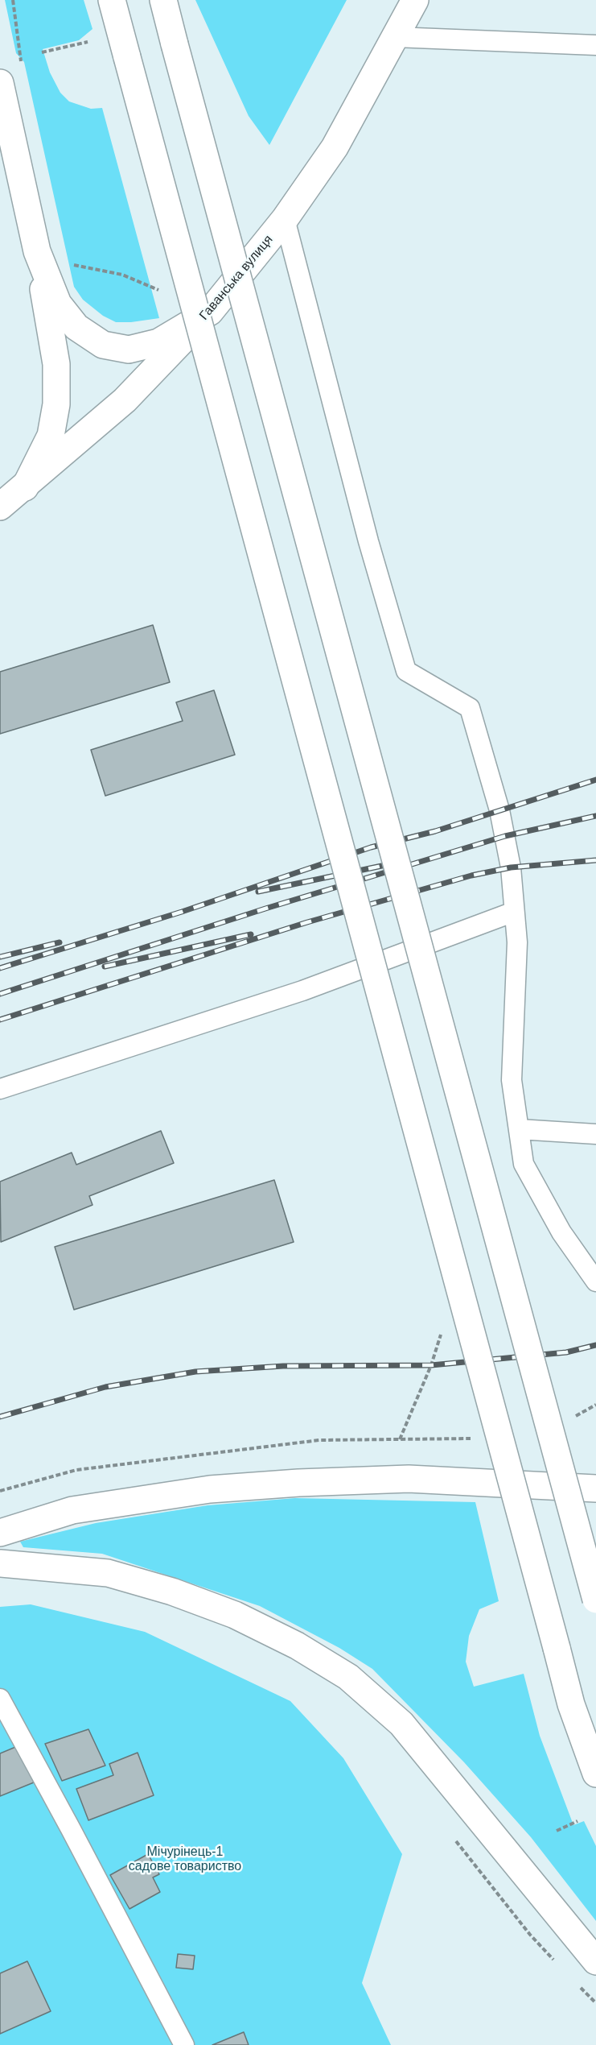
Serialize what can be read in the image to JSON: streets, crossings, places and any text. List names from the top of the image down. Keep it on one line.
{"streets":{"main road":["Гаванська вулиця"]},"parks":["Мічурінець-1 садове товариство"]}
